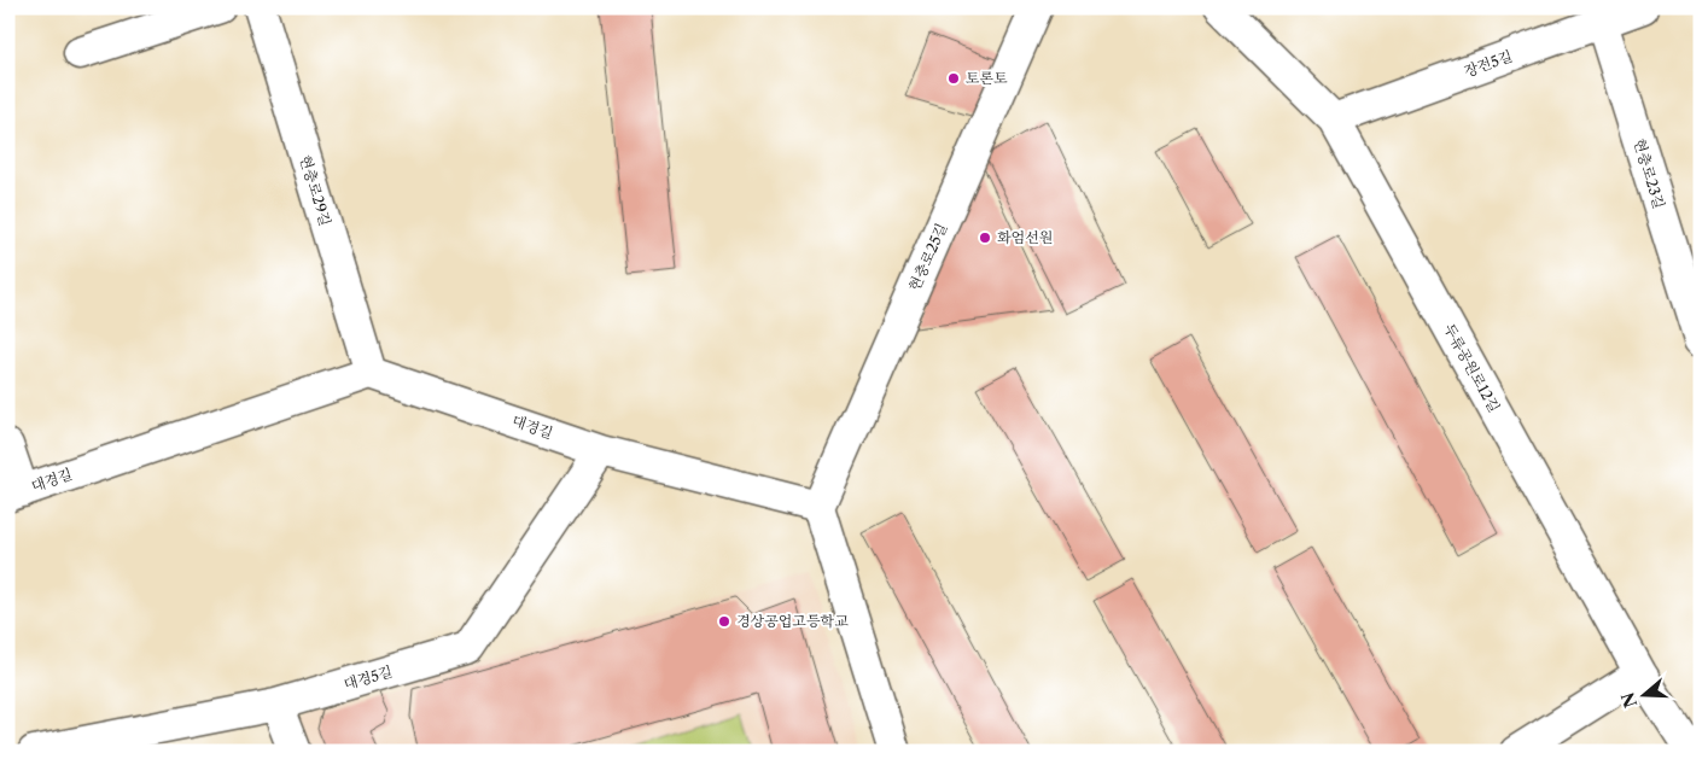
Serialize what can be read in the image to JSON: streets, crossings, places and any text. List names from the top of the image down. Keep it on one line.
{"streets":{"street":["장전5길","현충로23길","현충로29길","현충로25길","두류공원로12길","대경길","대경5길"]},"crossings":[["장전5길","현충로23길"],["장전5길","두류공원로12길"],["현충로29길","대경길"],["현충로25길","대경길"],["대경길","대경5길"]],"places":["토론토","화엄선원","경상공업고등학교"],"north":"left"}
